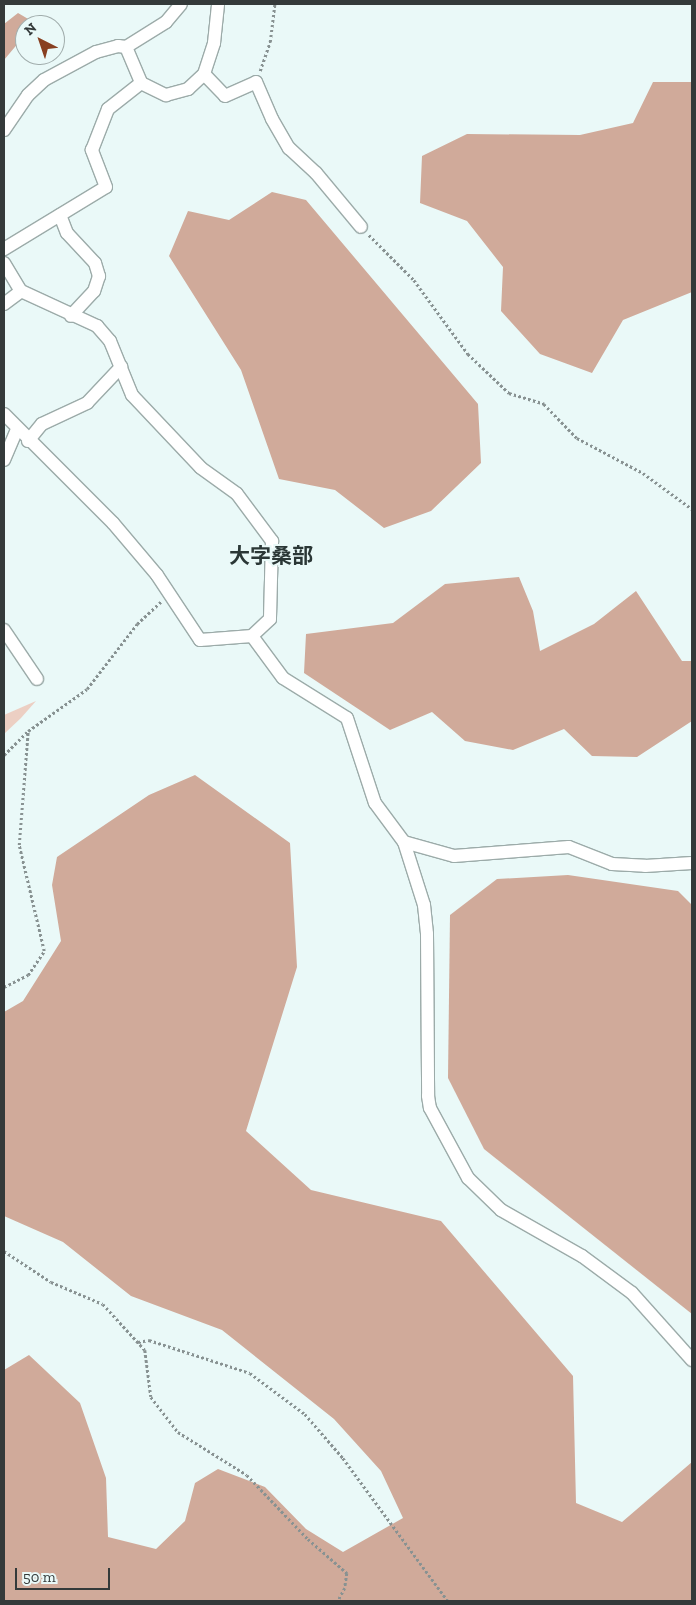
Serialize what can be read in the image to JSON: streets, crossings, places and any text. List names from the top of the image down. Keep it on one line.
{"districts":["大字桑部"],"scale_bar":"50 m","north":"top left"}
